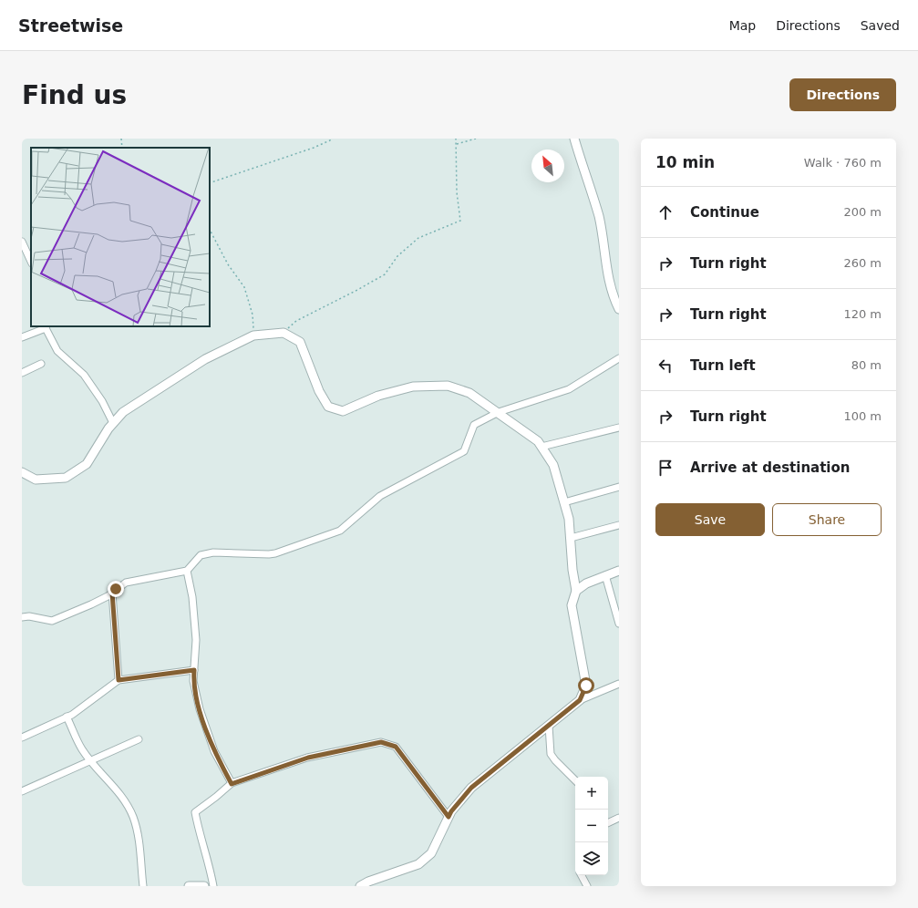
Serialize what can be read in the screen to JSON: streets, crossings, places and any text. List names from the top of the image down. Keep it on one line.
{"north":"top left","page":{"header":"Streetwise","nav":["Map","Directions","Saved"],"buttons":["Directions",["Save","Share"]],"title":"Find us","heading":["10 min","Walk · 760 m"],"list":[["Continue","200 m"],["Turn right","260 m"],["Turn right","120 m"],["Turn left","80 m"],["Turn right","100 m"],"Arrive at destination"],"map_buttons":["+","−"]}}
